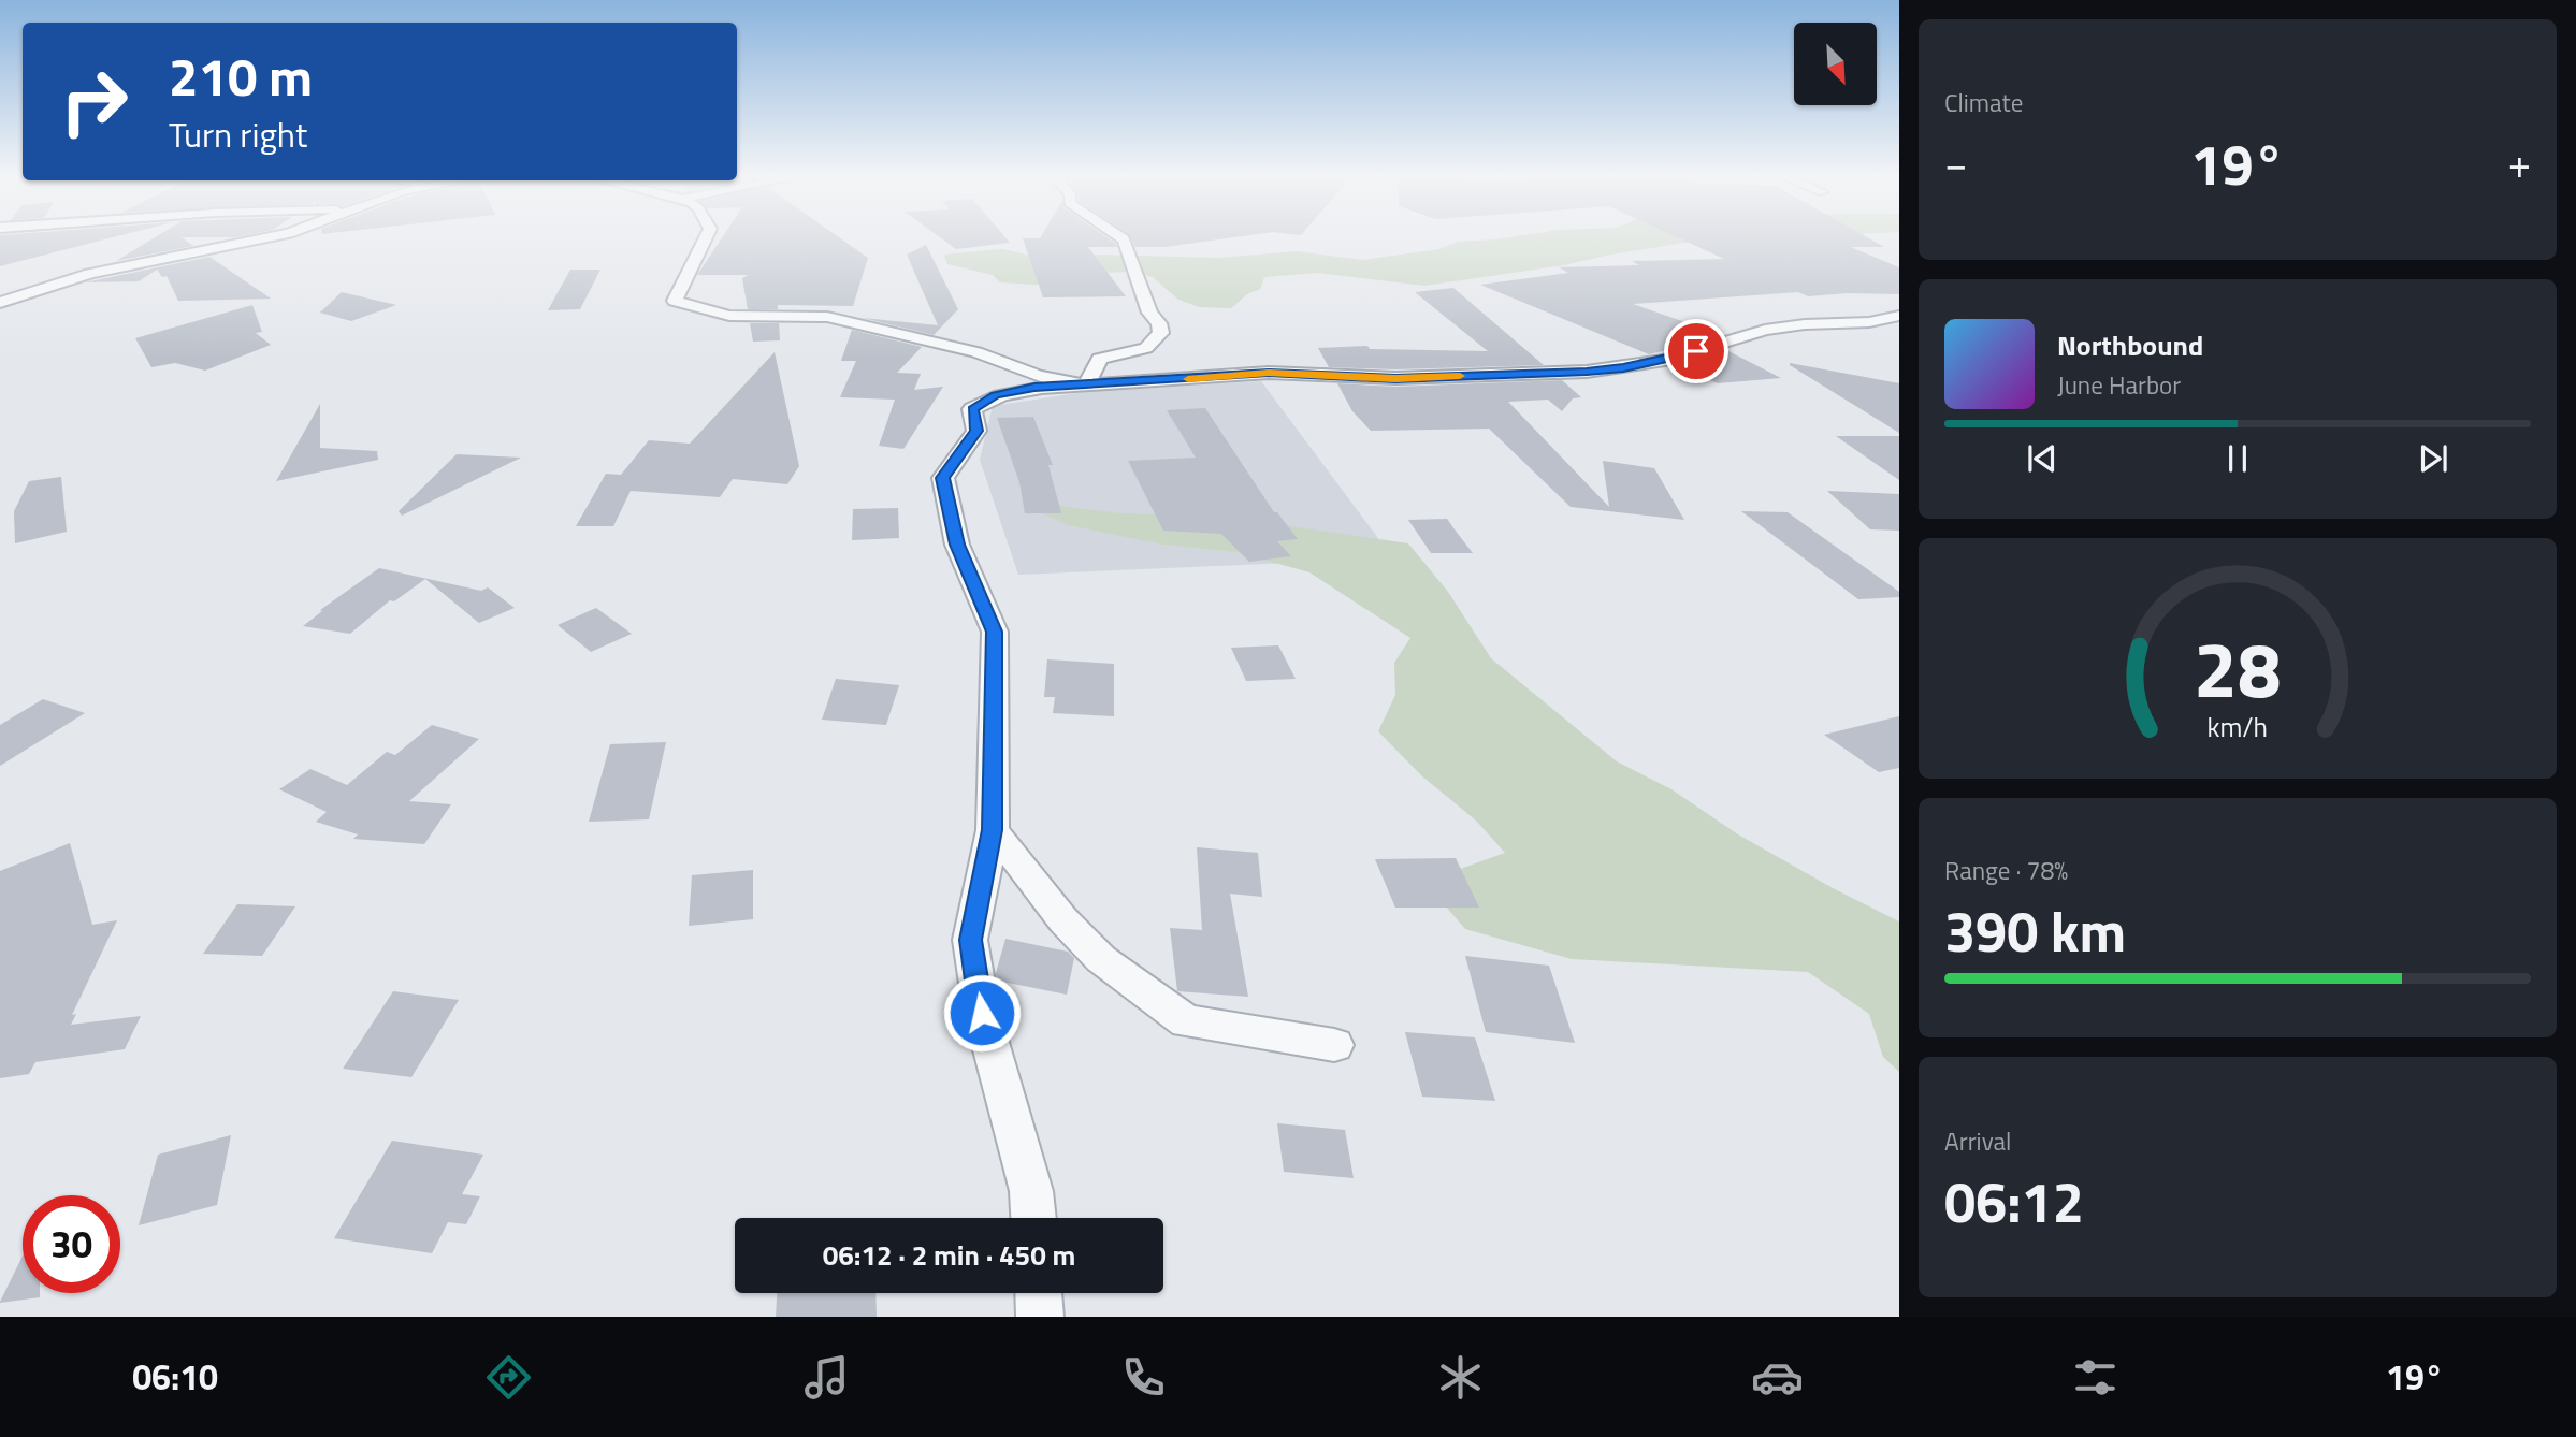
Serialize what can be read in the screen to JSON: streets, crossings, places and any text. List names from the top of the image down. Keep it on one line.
{"north":"bottom right","page":{"tile":["Climate",["Range · 78%","390 km"],["Arrival","06:12"]],"turn":["210 m","Turn right"],"heat":["−","19°","+"],"song":["Northbound","June Harbor"],"limit":"30","trip":"06:12 · 2 min · 450 m","tabs":["06:10","19°"],"gauge":["28","km/h"]}}
